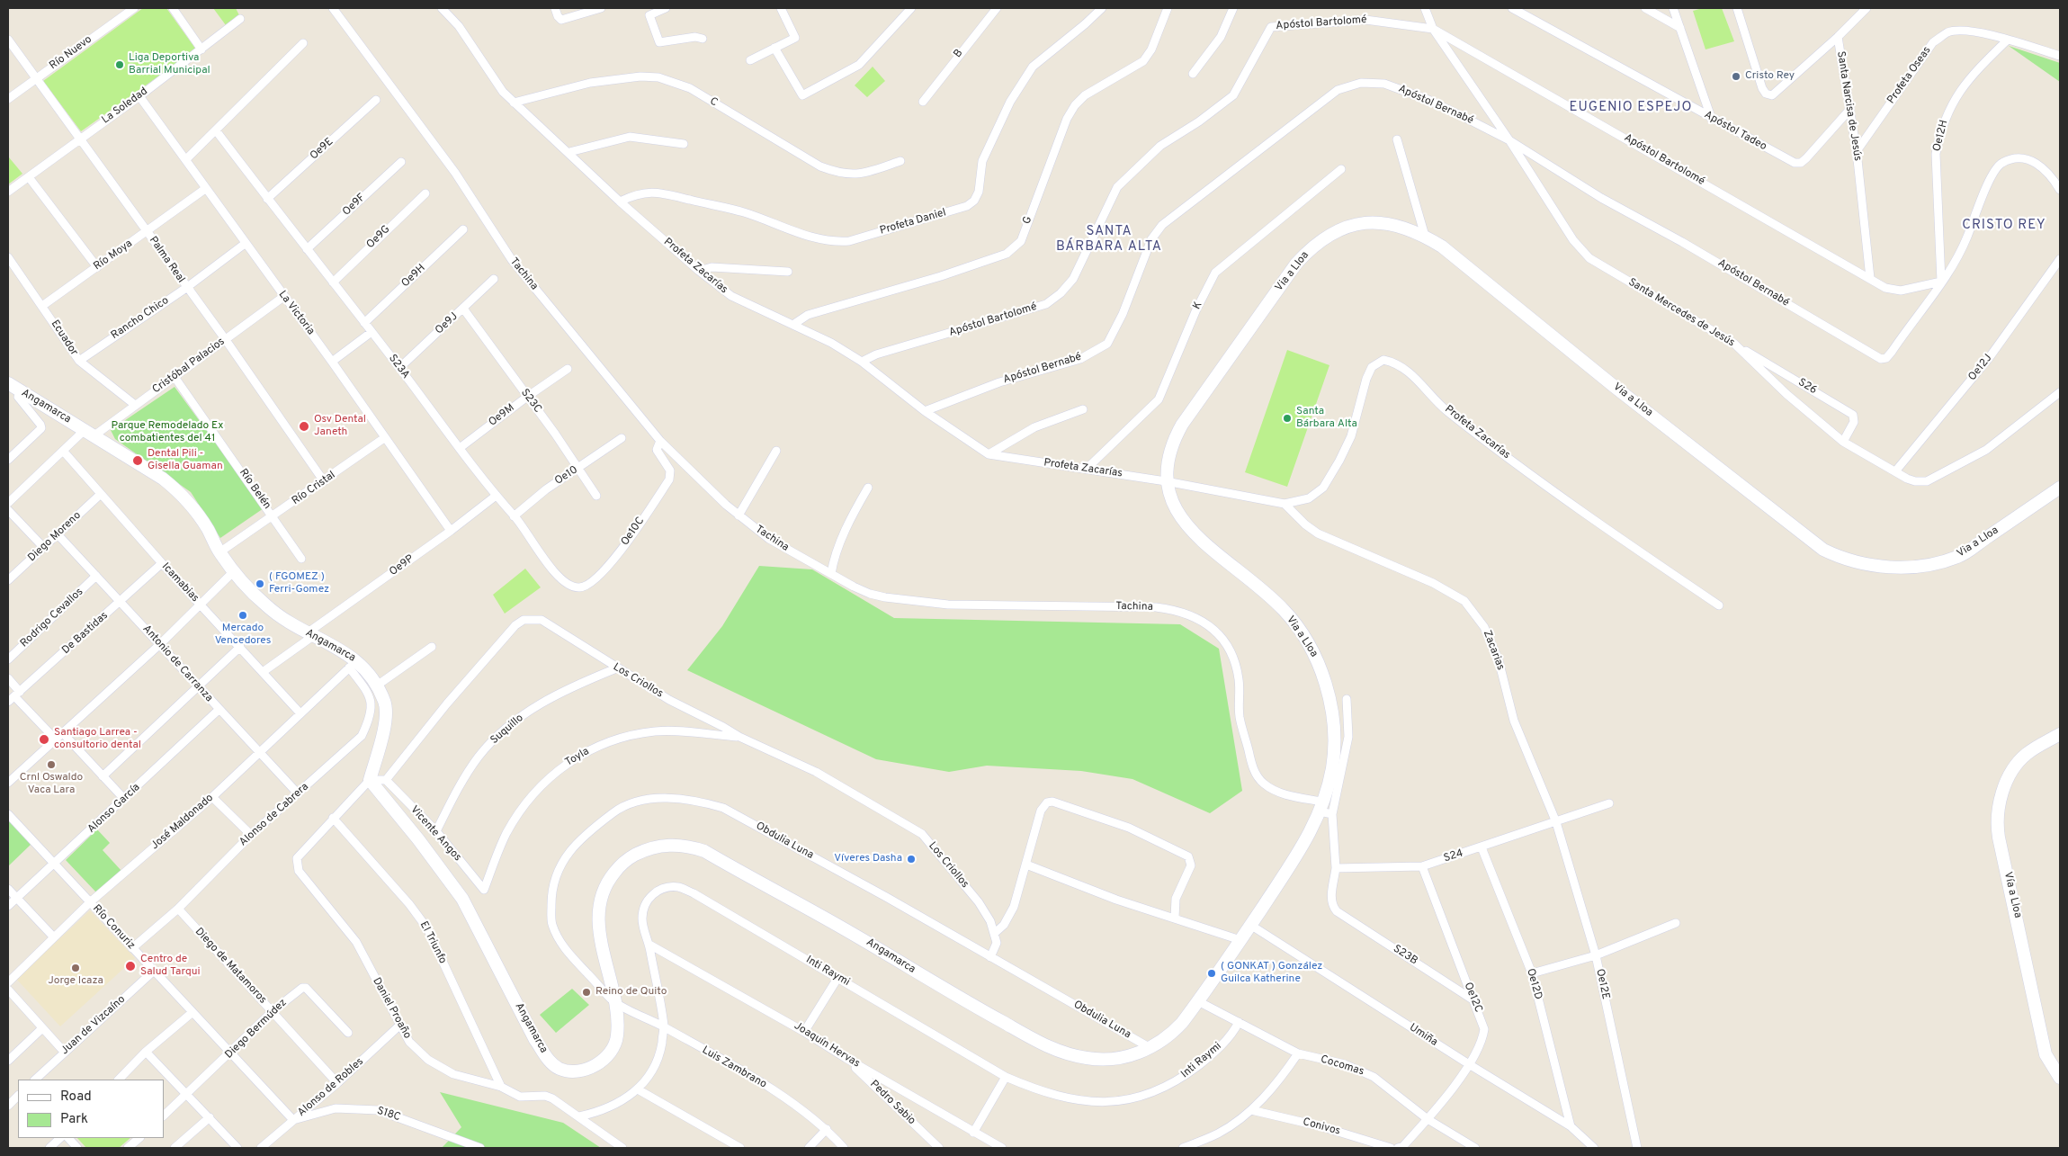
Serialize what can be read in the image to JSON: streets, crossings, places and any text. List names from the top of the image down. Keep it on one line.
{"streets":{"street":["Apóstol Bartolomé","Río Nuevo","B","Profeta Oseas","C","Apóstol Bernabé","La Soledad","Santa Narcisa de Jesús","Apóstol Tadeo","Oe12H","Oe9E","Oe9F","G","Profeta Daniel","Oe9G","Río Moya","Palma Real","Profeta Zacarías","Via a Lloa","Tachina","Oe9H","K","La Victoria","Santa Mercedes de Jesús","Rancho Chico","Oe9J","Ecuador","Cristóbal Palacios","S23A","Oe12J","S26","S23C","Angamarca","Oe9M","Oe10","Río Cristal","Río Belén","Oe10C","Diego Moreno","Oe9P","Icamabias","Rodrigo Cevallos","De Bastidas","Zacarias","Antonio de Carranza","Los Criollos","Suquillo","Toyla","Alonso García","Alonso de Cabrera","José Maldonado","Vicente Angos","Obdulia Luna","S24","Vía a Lloa","Río Conuriz","El Triunfo","S23B","Diego de Matamoros","Inti Raymi","Oe12D","Oe12E","Oe12C","Daniel Proaño","Juan de Vizcaíno","Diego Bermúdez","Umiña","Joaquín Hervas","Cocomas","Luis Zambrano","Alonso de Robles","Pedro Sabio","S18C","Conivos"]},"crossings":[["Apóstol Bartolomé","Apóstol Bernabé"],["Apóstol Bartolomé","Santa Narcisa de Jesús"],["Apóstol Bartolomé","Oe12H"],["Apóstol Bartolomé","Profeta Zacarías"],["Apóstol Bartolomé","Santa Mercedes de Jesús"],["Río Nuevo","Palma Real"],["Profeta Oseas","Santa Narcisa de Jesús"],["Profeta Oseas","Oe12H"],["C","Profeta Zacarías"],["Apóstol Bernabé","Oe12H"],["Apóstol Bernabé","Profeta Zacarías"],["Apóstol Bernabé","Santa Mercedes de Jesús"],["La Soledad","Palma Real"],["La Soledad","La Victoria"],["Santa Narcisa de Jesús","Apóstol Tadeo"],["Oe9E","S23A"],["Oe9F","S23A"],["G","Profeta Zacarías"],["Profeta Daniel","Profeta Zacarías"],["Oe9G","S23A"],["Río Moya","Palma Real"],["Río Moya","La Victoria"],["Río Moya","Ecuador"],["Palma Real","Rancho Chico"],["Palma Real","Cristóbal Palacios"],["Palma Real","Río Cristal"],["Profeta Zacarías","Via a Lloa"],["Profeta Zacarías","K"],["Profeta Zacarías","Zacarias"],["Via a Lloa","Tachina"],["Via a Lloa","Angamarca"],["Via a Lloa","Umiña"],["Via a Lloa","Cocomas"],["Tachina","Oe10C"],["Oe9H","S23A"],["La Victoria","Rancho Chico"],["La Victoria","Cristóbal Palacios"],["La Victoria","Río Cristal"],["La Victoria","Oe9P"],["Santa Mercedes de Jesús","Oe12J"],["Santa Mercedes de Jesús","S26"],["Rancho Chico","Ecuador"],["Oe9J","S23A"],["Oe9J","S23C"],["Ecuador","Cristóbal Palacios"],["Cristóbal Palacios","Angamarca"],["Cristóbal Palacios","Río Belén"],["Cristóbal Palacios","Icamabias"],["S23A","Oe9M"],["S23A","Oe10"],["S23A","Oe10C"],["S23A","Oe9P"],["S23C","Oe9M"],["S23C","Oe10"],["Angamarca","Río Cristal"],["Angamarca","Oe9P"],["Angamarca","Alonso de Cabrera"],["Angamarca","José Maldonado"],["Angamarca","Obdulia Luna"],["Angamarca","Cocomas"],["Angamarca","Luis Zambrano"],["Río Cristal","Río Belén"],["Diego Moreno","Icamabias"],["Diego Moreno","Antonio de Carranza"],["Oe9P","Icamabias"],["Icamabias","De Bastidas"],["Icamabias","José Maldonado"],["Rodrigo Cevallos","Antonio de Carranza"],["De Bastidas","Antonio de Carranza"],["Zacarias","S24"],["Zacarias","Oe12E"],["Antonio de Carranza","Alonso García"],["Antonio de Carranza","Alonso de Cabrera"],["Antonio de Carranza","José Maldonado"],["Los Criollos","Suquillo"],["Los Criollos","Toyla"],["Los Criollos","Vicente Angos"],["Suquillo","Vicente Angos"],["Toyla","Vicente Angos"],["Alonso García","Río Conuriz"],["Alonso de Cabrera","José Maldonado"],["Alonso de Cabrera","Río Conuriz"],["Alonso de Cabrera","Diego de Matamoros"],["José Maldonado","Río Conuriz"],["Obdulia Luna","Luis Zambrano"],["S24","S23B"],["S24","Oe12D"],["S24","Oe12E"],["S24","Oe12C"],["Río Conuriz","Juan de Vizcaíno"],["Río Conuriz","Diego Bermúdez"],["Río Conuriz","Alonso de Robles"],["Río Conuriz","S18C"],["El Triunfo","Daniel Proaño"],["S23B","Oe12C"],["Diego de Matamoros","Diego Bermúdez"],["Diego de Matamoros","Alonso de Robles"],["Inti Raymi","Daniel Proaño"],["Inti Raymi","Joaquín Hervas"],["Inti Raymi","Cocomas"],["Inti Raymi","Luis Zambrano"],["Oe12D","Umiña"],["Oe12C","Umiña"],["Oe12C","Cocomas"],["Daniel Proaño","Alonso de Robles"],["Joaquín Hervas","Pedro Sabio"],["Alonso de Robles","S18C"]],"districts":["EUGENIO ESPEJO","CRISTO REY","SANTA BÁRBARA ALTA"],"parks":["Parque Remodelado Ex combatientes del 41"],"places":["Liga Deportiva Barrial Municipal","Cristo Rey","Santa Bárbara Alta","Osv Dental Janeth","Dental Pili - Gisella Guaman","( FGOMEZ ) Ferri-Gomez","Mercado Vencedores","Santiago Larrea - consultorio dental","Crnl Oswaldo Vaca Lara","Víveres Dasha","Centro de Salud Tarqui","Jorge Icaza","( GONKAT ) González Guilca Katherine","Reino de Quito"],"legend":["Road","Park"]}
